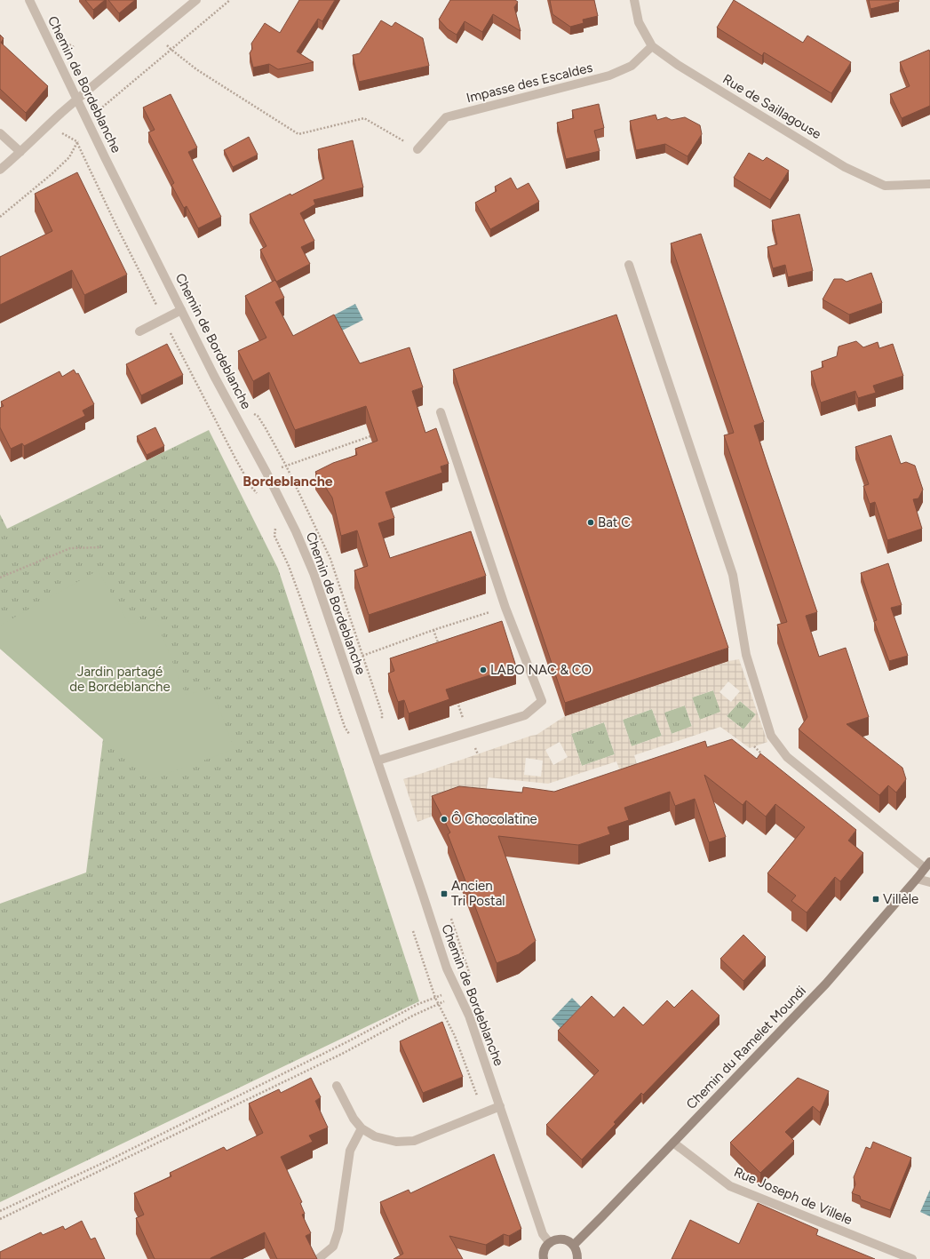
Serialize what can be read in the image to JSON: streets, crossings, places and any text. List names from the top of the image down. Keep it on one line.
{"streets":{"main road":["Chemin du Ramelet Moundi"],"street":["Impasse des Escaldes","Chemin de Bordeblanche","Rue de Saillagouse","Rue Joseph de Villele"]},"crossings":[["Impasse des Escaldes","Rue de Saillagouse"],["Chemin du Ramelet Moundi","Rue Joseph de Villele"]],"districts":["Bordeblanche"],"parks":["Jardin partagé de Bordeblanche"],"places":{"other":["Bat C","LABO NAC & CO","Ô Chocolatine"],"transit":["Ancien Tri Postal","Villèle"]}}
